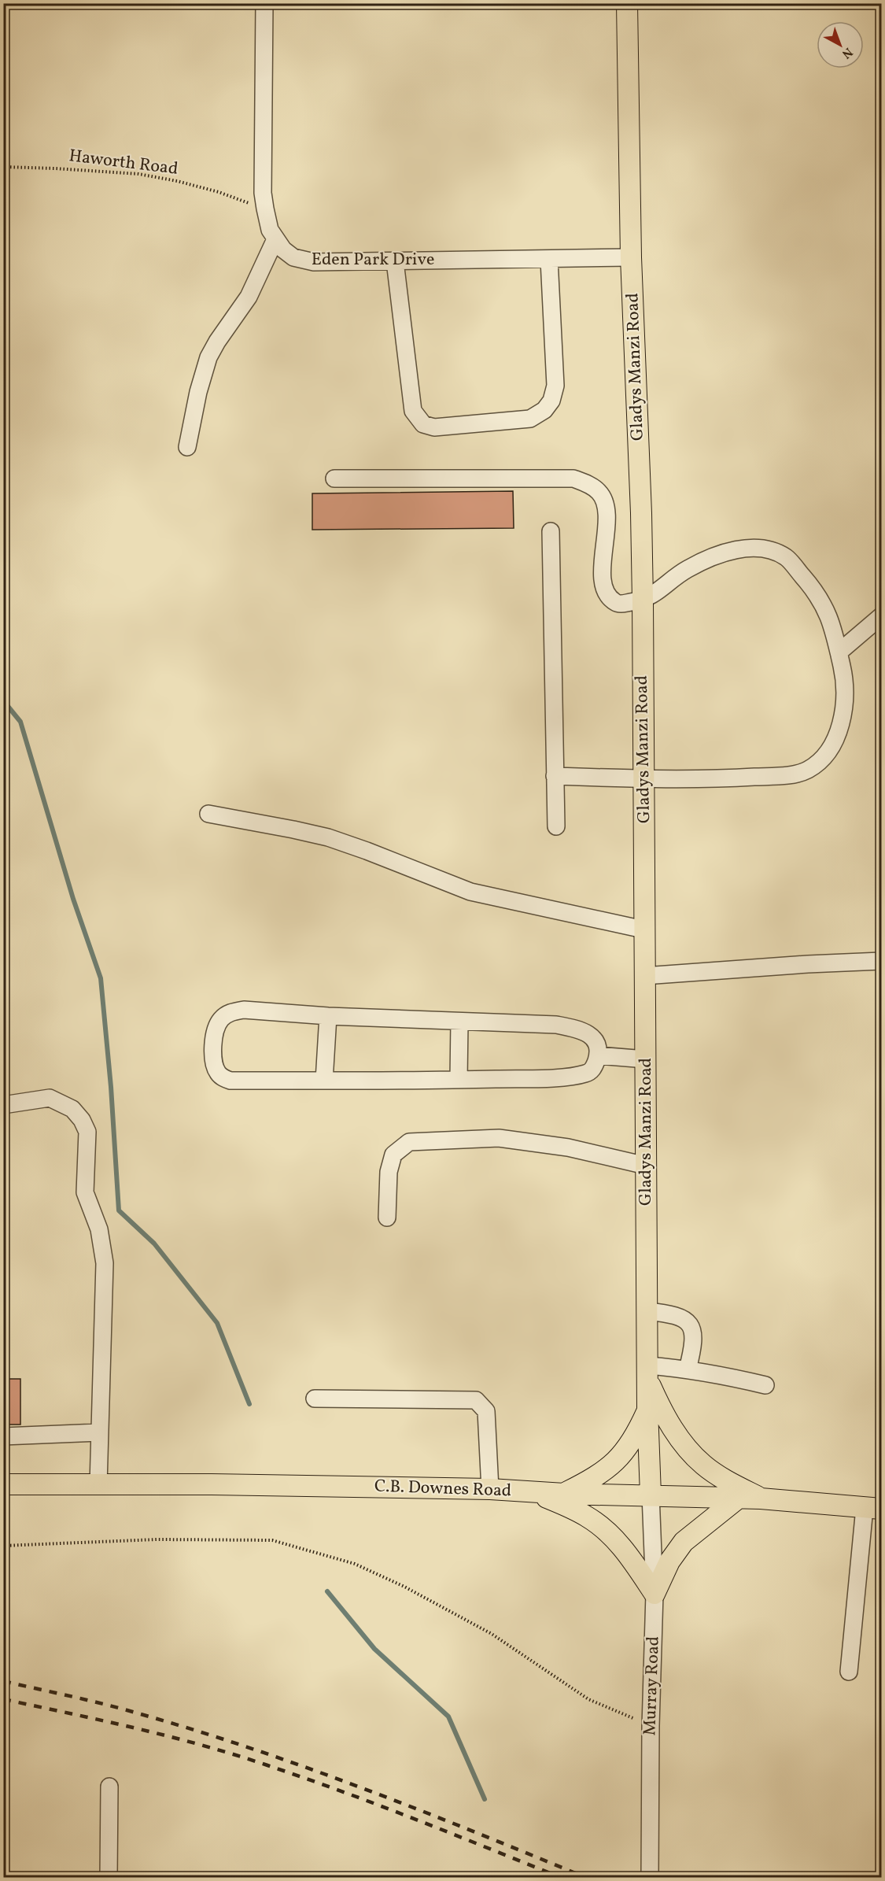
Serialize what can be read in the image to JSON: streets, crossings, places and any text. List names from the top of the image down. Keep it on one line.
{"streets":{"main road":["Gladys Manzi Road","C.B. Downes Road"],"street":["Eden Park Drive","Murray Road"],"path":["Haworth Road"]},"crossings":[["Haworth Road","Eden Park Drive"],["Eden Park Drive","Gladys Manzi Road"],["Gladys Manzi Road","C.B. Downes Road"],["Gladys Manzi Road","Murray Road"],["C.B. Downes Road","Murray Road"]],"north":"bottom right"}
